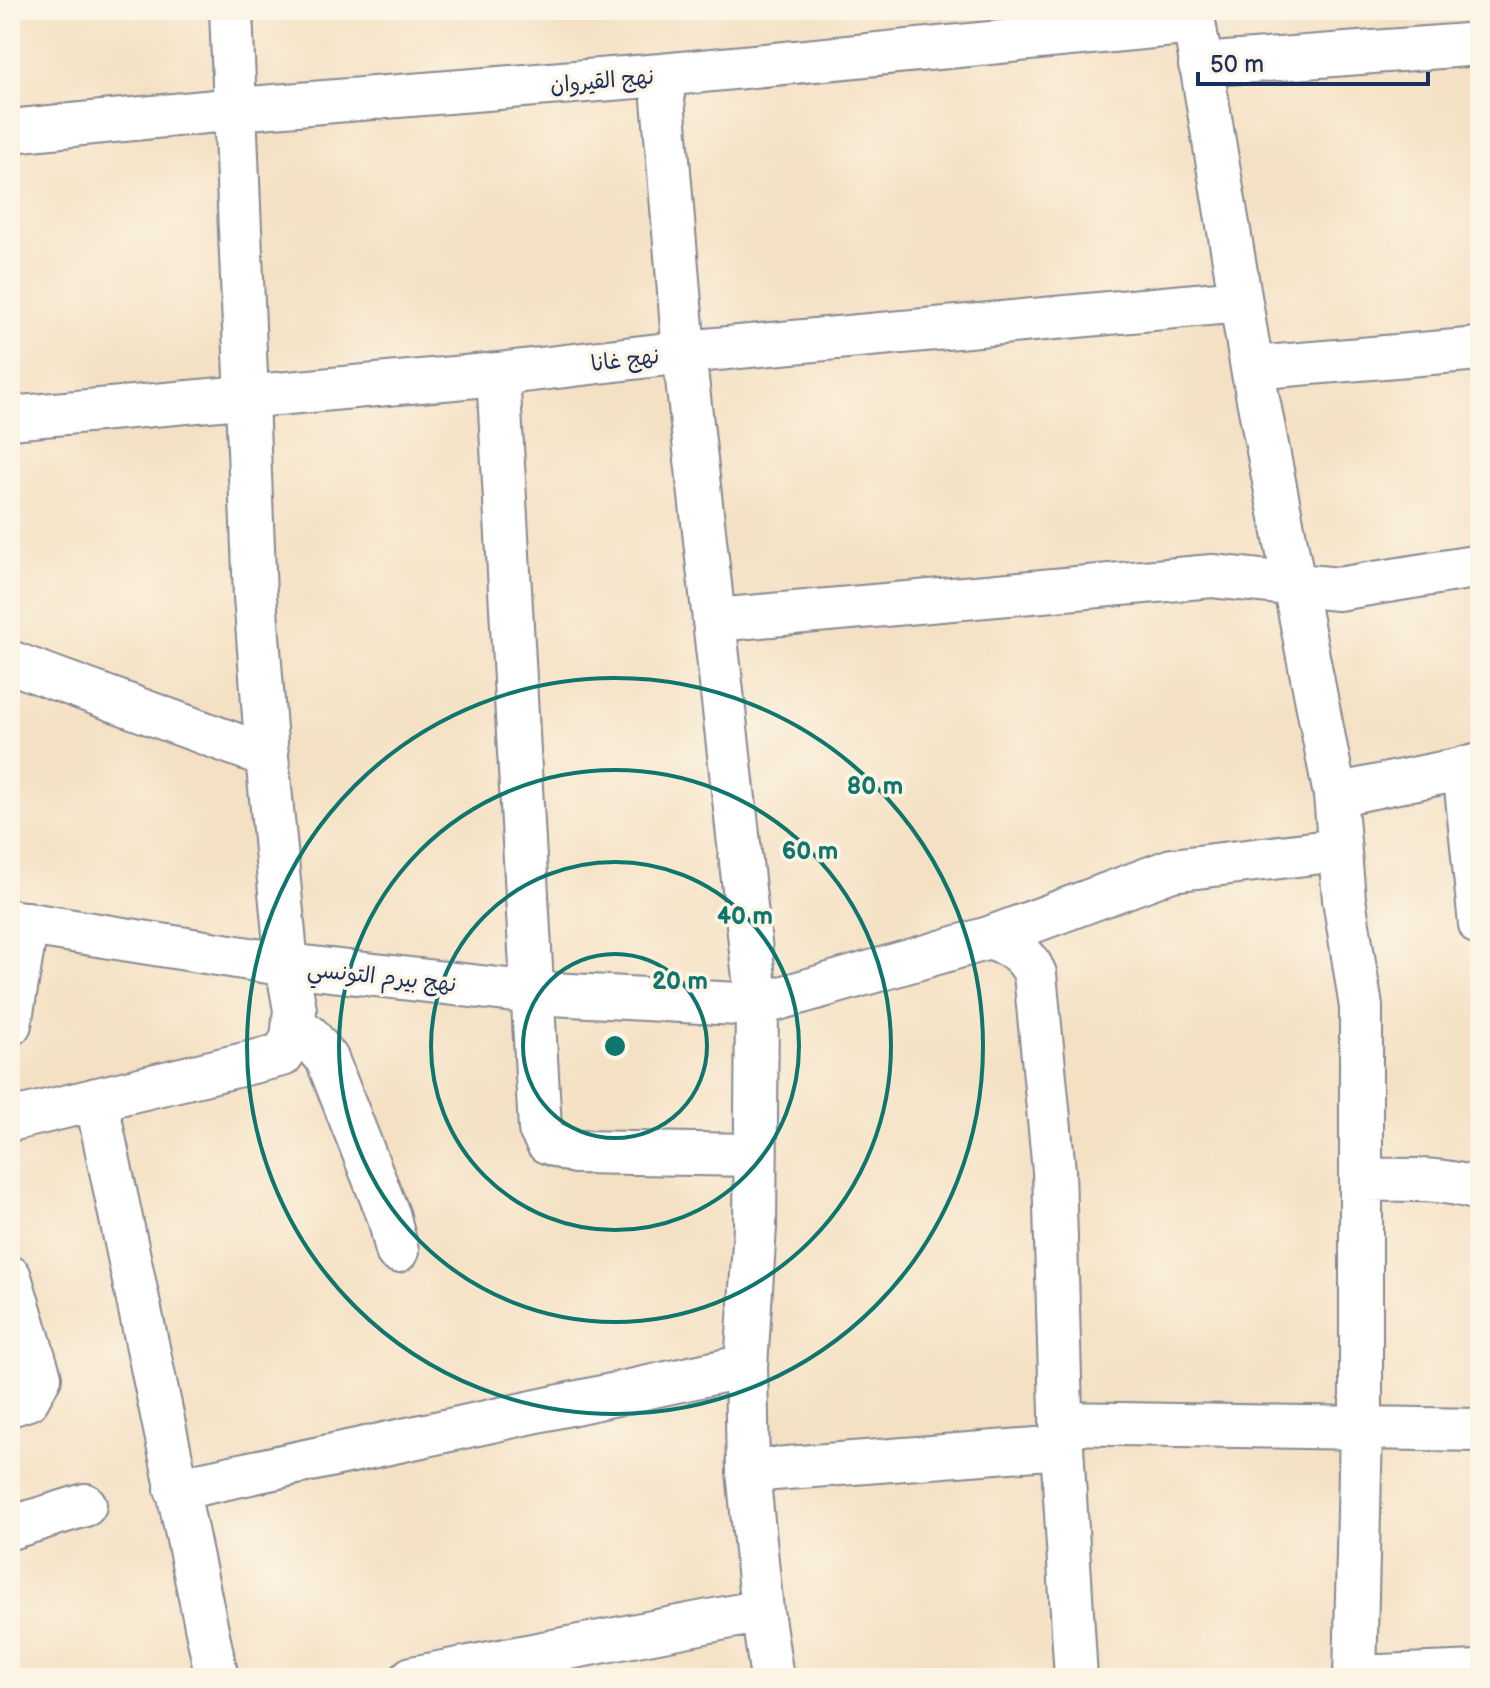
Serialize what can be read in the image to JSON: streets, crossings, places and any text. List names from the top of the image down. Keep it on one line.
{"streets":{"street":["نهج القيروان","نهج غانا","نهج بيرم التونسي"]},"scale_bar":"50 m","rings":["80 m","60 m","40 m","20 m"]}
